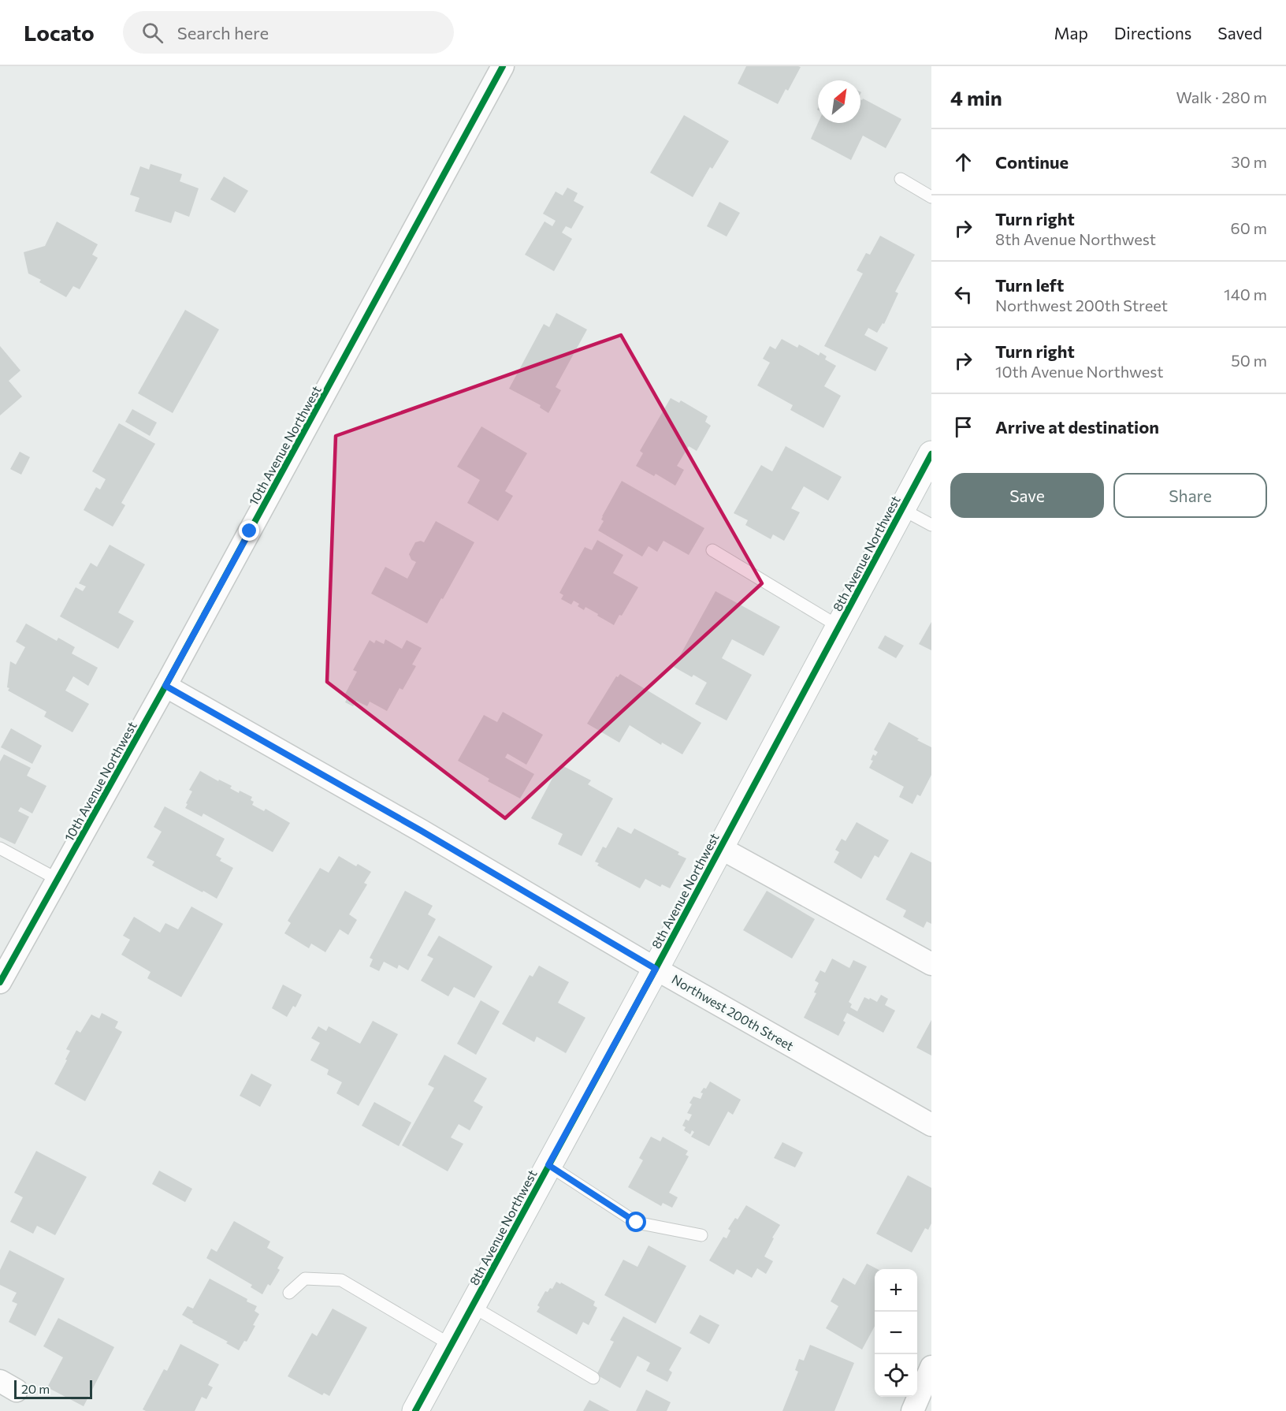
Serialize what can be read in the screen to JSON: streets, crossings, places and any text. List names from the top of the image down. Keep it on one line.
{"streets":{"main road":["8th Avenue Northwest"],"street":["10th Avenue Northwest","Northwest 200th Street"]},"crossings":[["10th Avenue Northwest","Northwest 200th Street"],["8th Avenue Northwest","Northwest 200th Street"]],"scale_bar":"20 m","north":"top right","page":{"header":"Locato","search":"Search here","nav":["Map","Directions","Saved"],"heading":["4 min","Walk · 280 m"],"list":[["Continue","30 m"],["Turn right","8th Avenue Northwest","60 m"],["Turn left","Northwest 200th Street","140 m"],["Turn right","10th Avenue Northwest","50 m"],"Arrive at destination"],"buttons":["Save","Share"],"map_buttons":["+","−"],"scale":"20 m"}}
